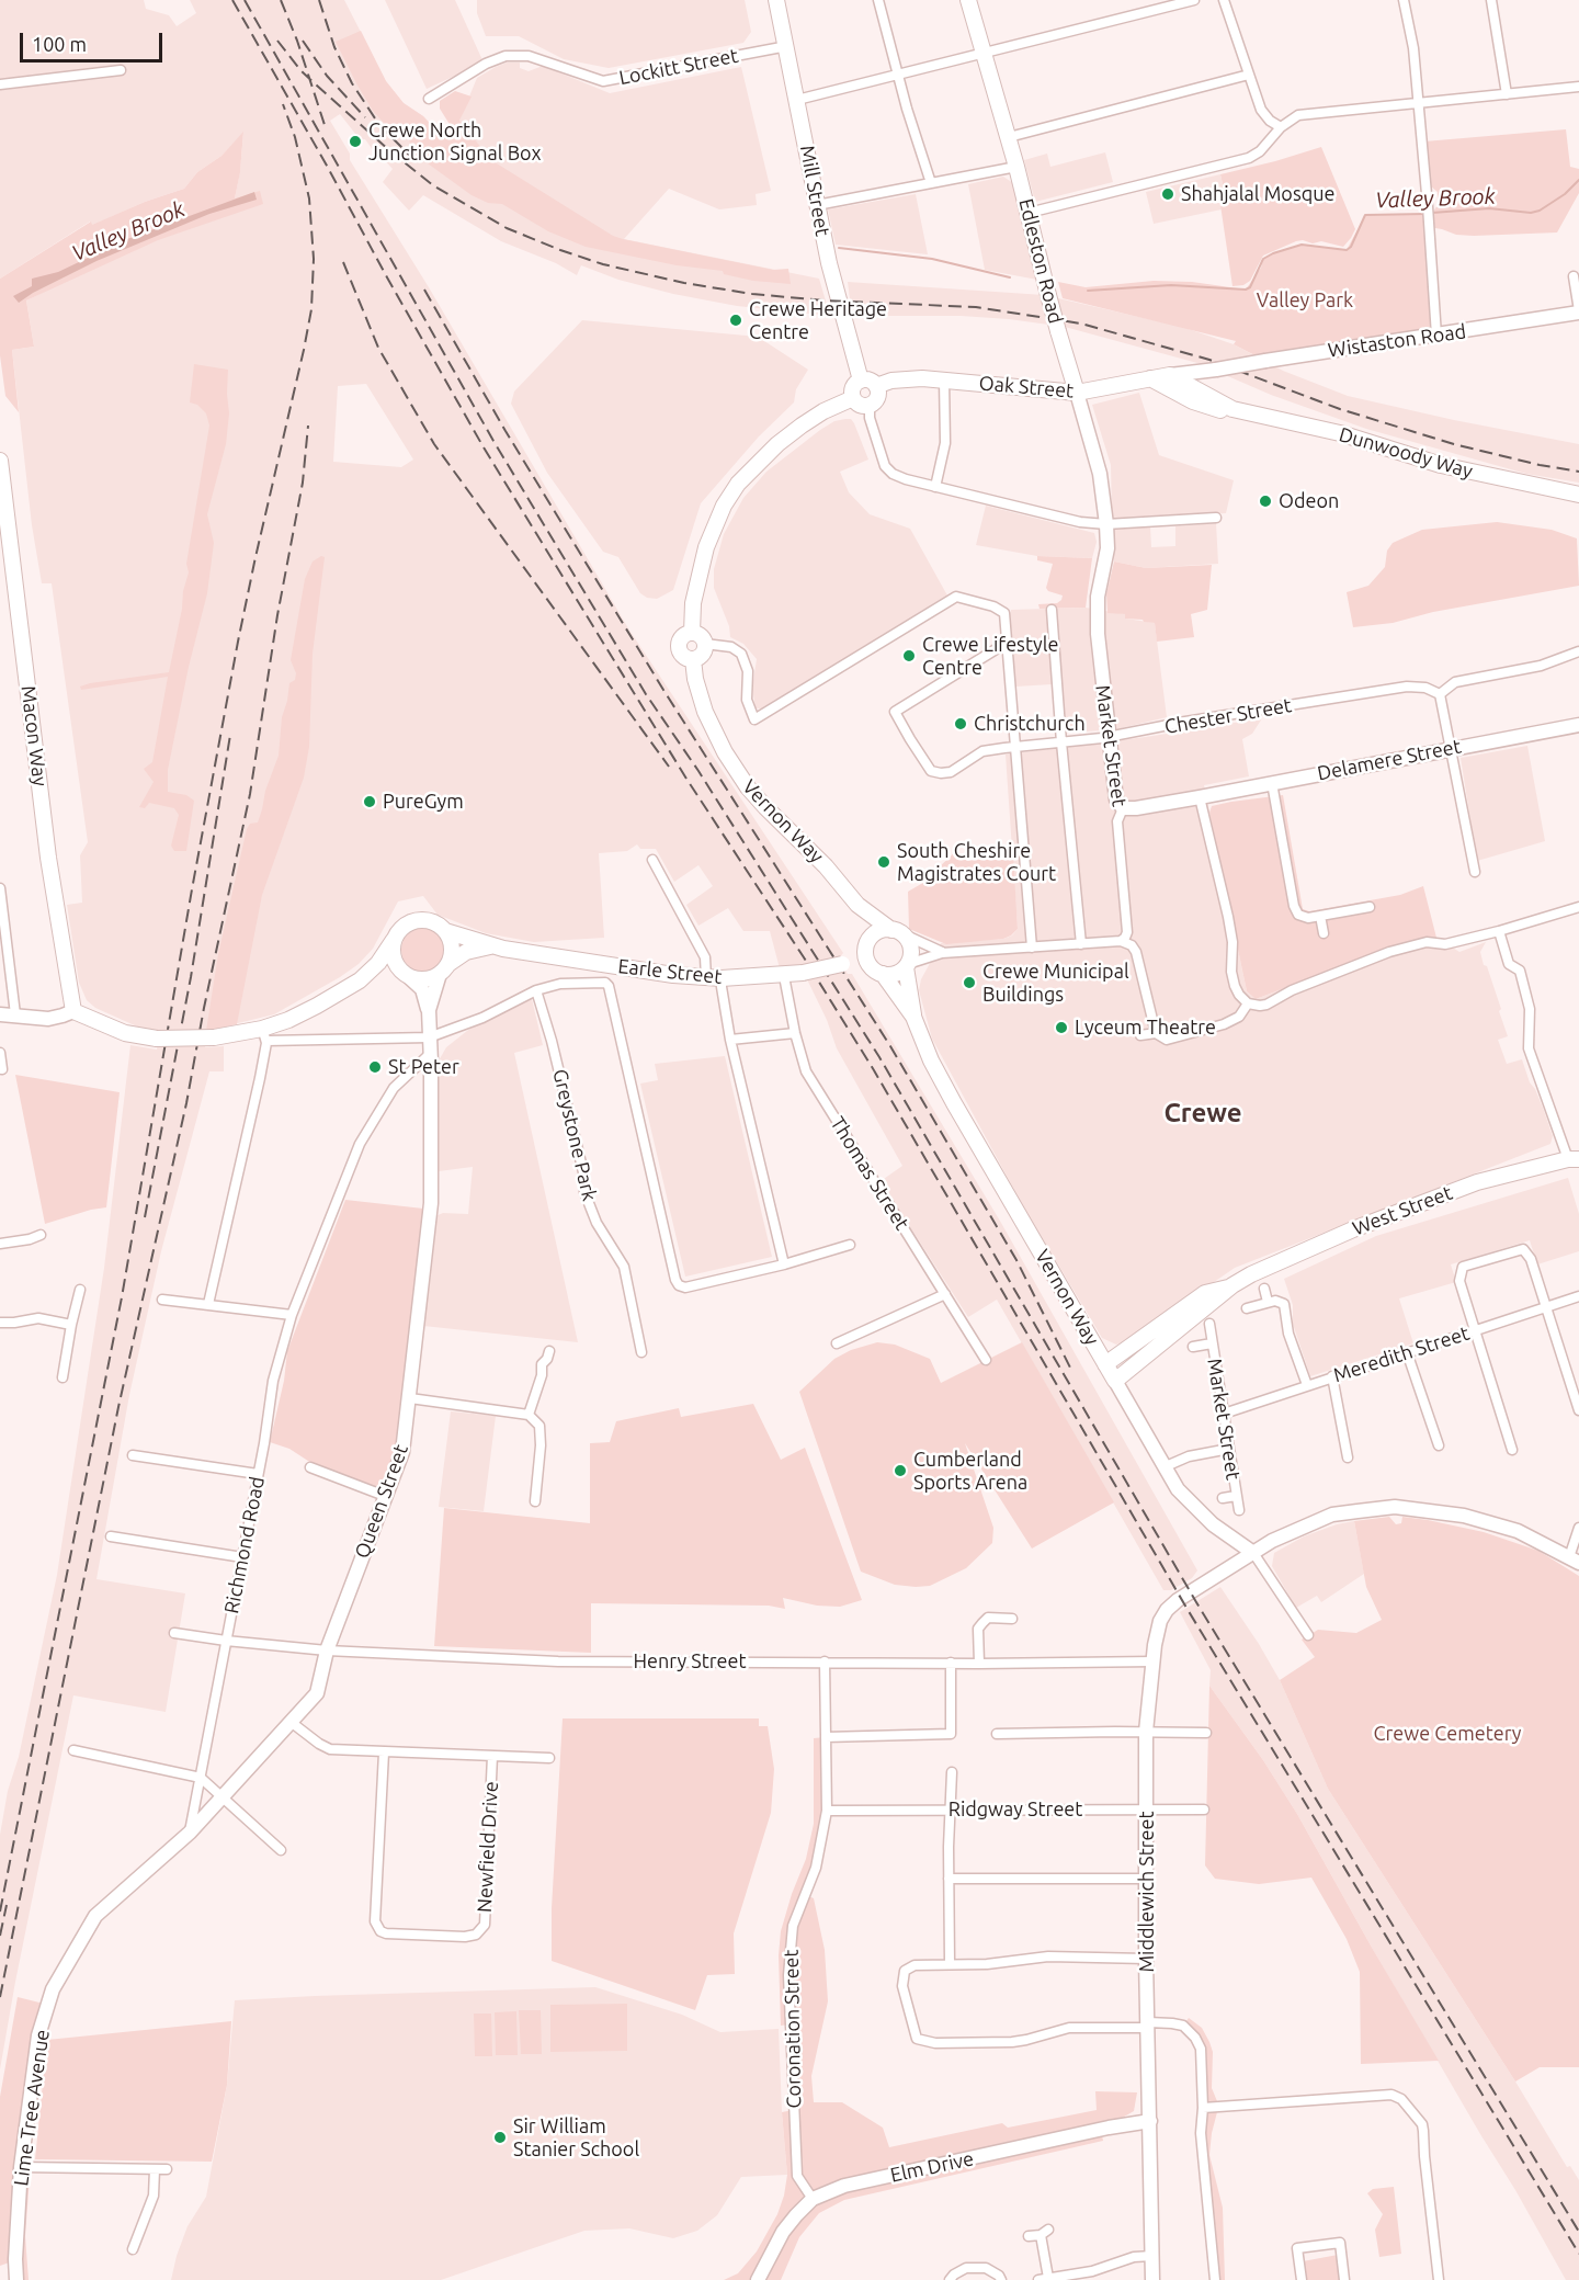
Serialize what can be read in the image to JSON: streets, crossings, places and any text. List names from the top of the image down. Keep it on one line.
{"streets":{"main road":["Mill Street","Edleston Road","Oak Street","Dunwoody Way","Macon Way","Vernon Way","Earle Street","West Street"],"street":["Lockitt Street","Wistaston Road","Chester Street","Market Street","Delamere Street","Greystone Park","Thomas Street","Meredith Street","Queen Street","Richmond Road","Henry Street","Ridgway Street","Newfield Drive","Middlewich Street","Coronation Street","Lime Tree Avenue","Elm Drive"]},"crossings":[["Lockitt Street","Mill Street"],["Mill Street","Oak Street"],["Mill Street","Vernon Way"],["Edleston Road","Oak Street"],["Edleston Road","Market Street"],["Wistaston Road","Oak Street"],["Oak Street","Dunwoody Way"],["Oak Street","Vernon Way"],["Chester Street","Market Street"],["Macon Way","Earle Street"],["Market Street","Delamere Street"],["Market Street","Meredith Street"],["Vernon Way","Earle Street"],["Vernon Way","West Street"],["Vernon Way","Middlewich Street"],["Earle Street","Greystone Park"],["Earle Street","Thomas Street"],["Earle Street","Queen Street"],["Queen Street","Richmond Road"],["Queen Street","Henry Street"],["Queen Street","Lime Tree Avenue"],["Richmond Road","Henry Street"],["Richmond Road","Lime Tree Avenue"],["Henry Street","Middlewich Street"],["Henry Street","Coronation Street"],["Ridgway Street","Middlewich Street"],["Ridgway Street","Coronation Street"],["Middlewich Street","Elm Drive"],["Coronation Street","Elm Drive"]],"districts":["Crewe"],"water":["Valley Brook"],"parks":["Valley Park","Crewe Cemetery"],"places":["Crewe North Junction Signal Box","Shahjalal Mosque","Crewe Heritage Centre","Odeon","Crewe Lifestyle Centre","Christchurch","PureGym","South Cheshire Magistrates Court","Crewe Municipal Buildings","Lyceum Theatre","St Peter","Cumberland Sports Arena","Sir William Stanier School"],"scale_bar":"100 m"}
